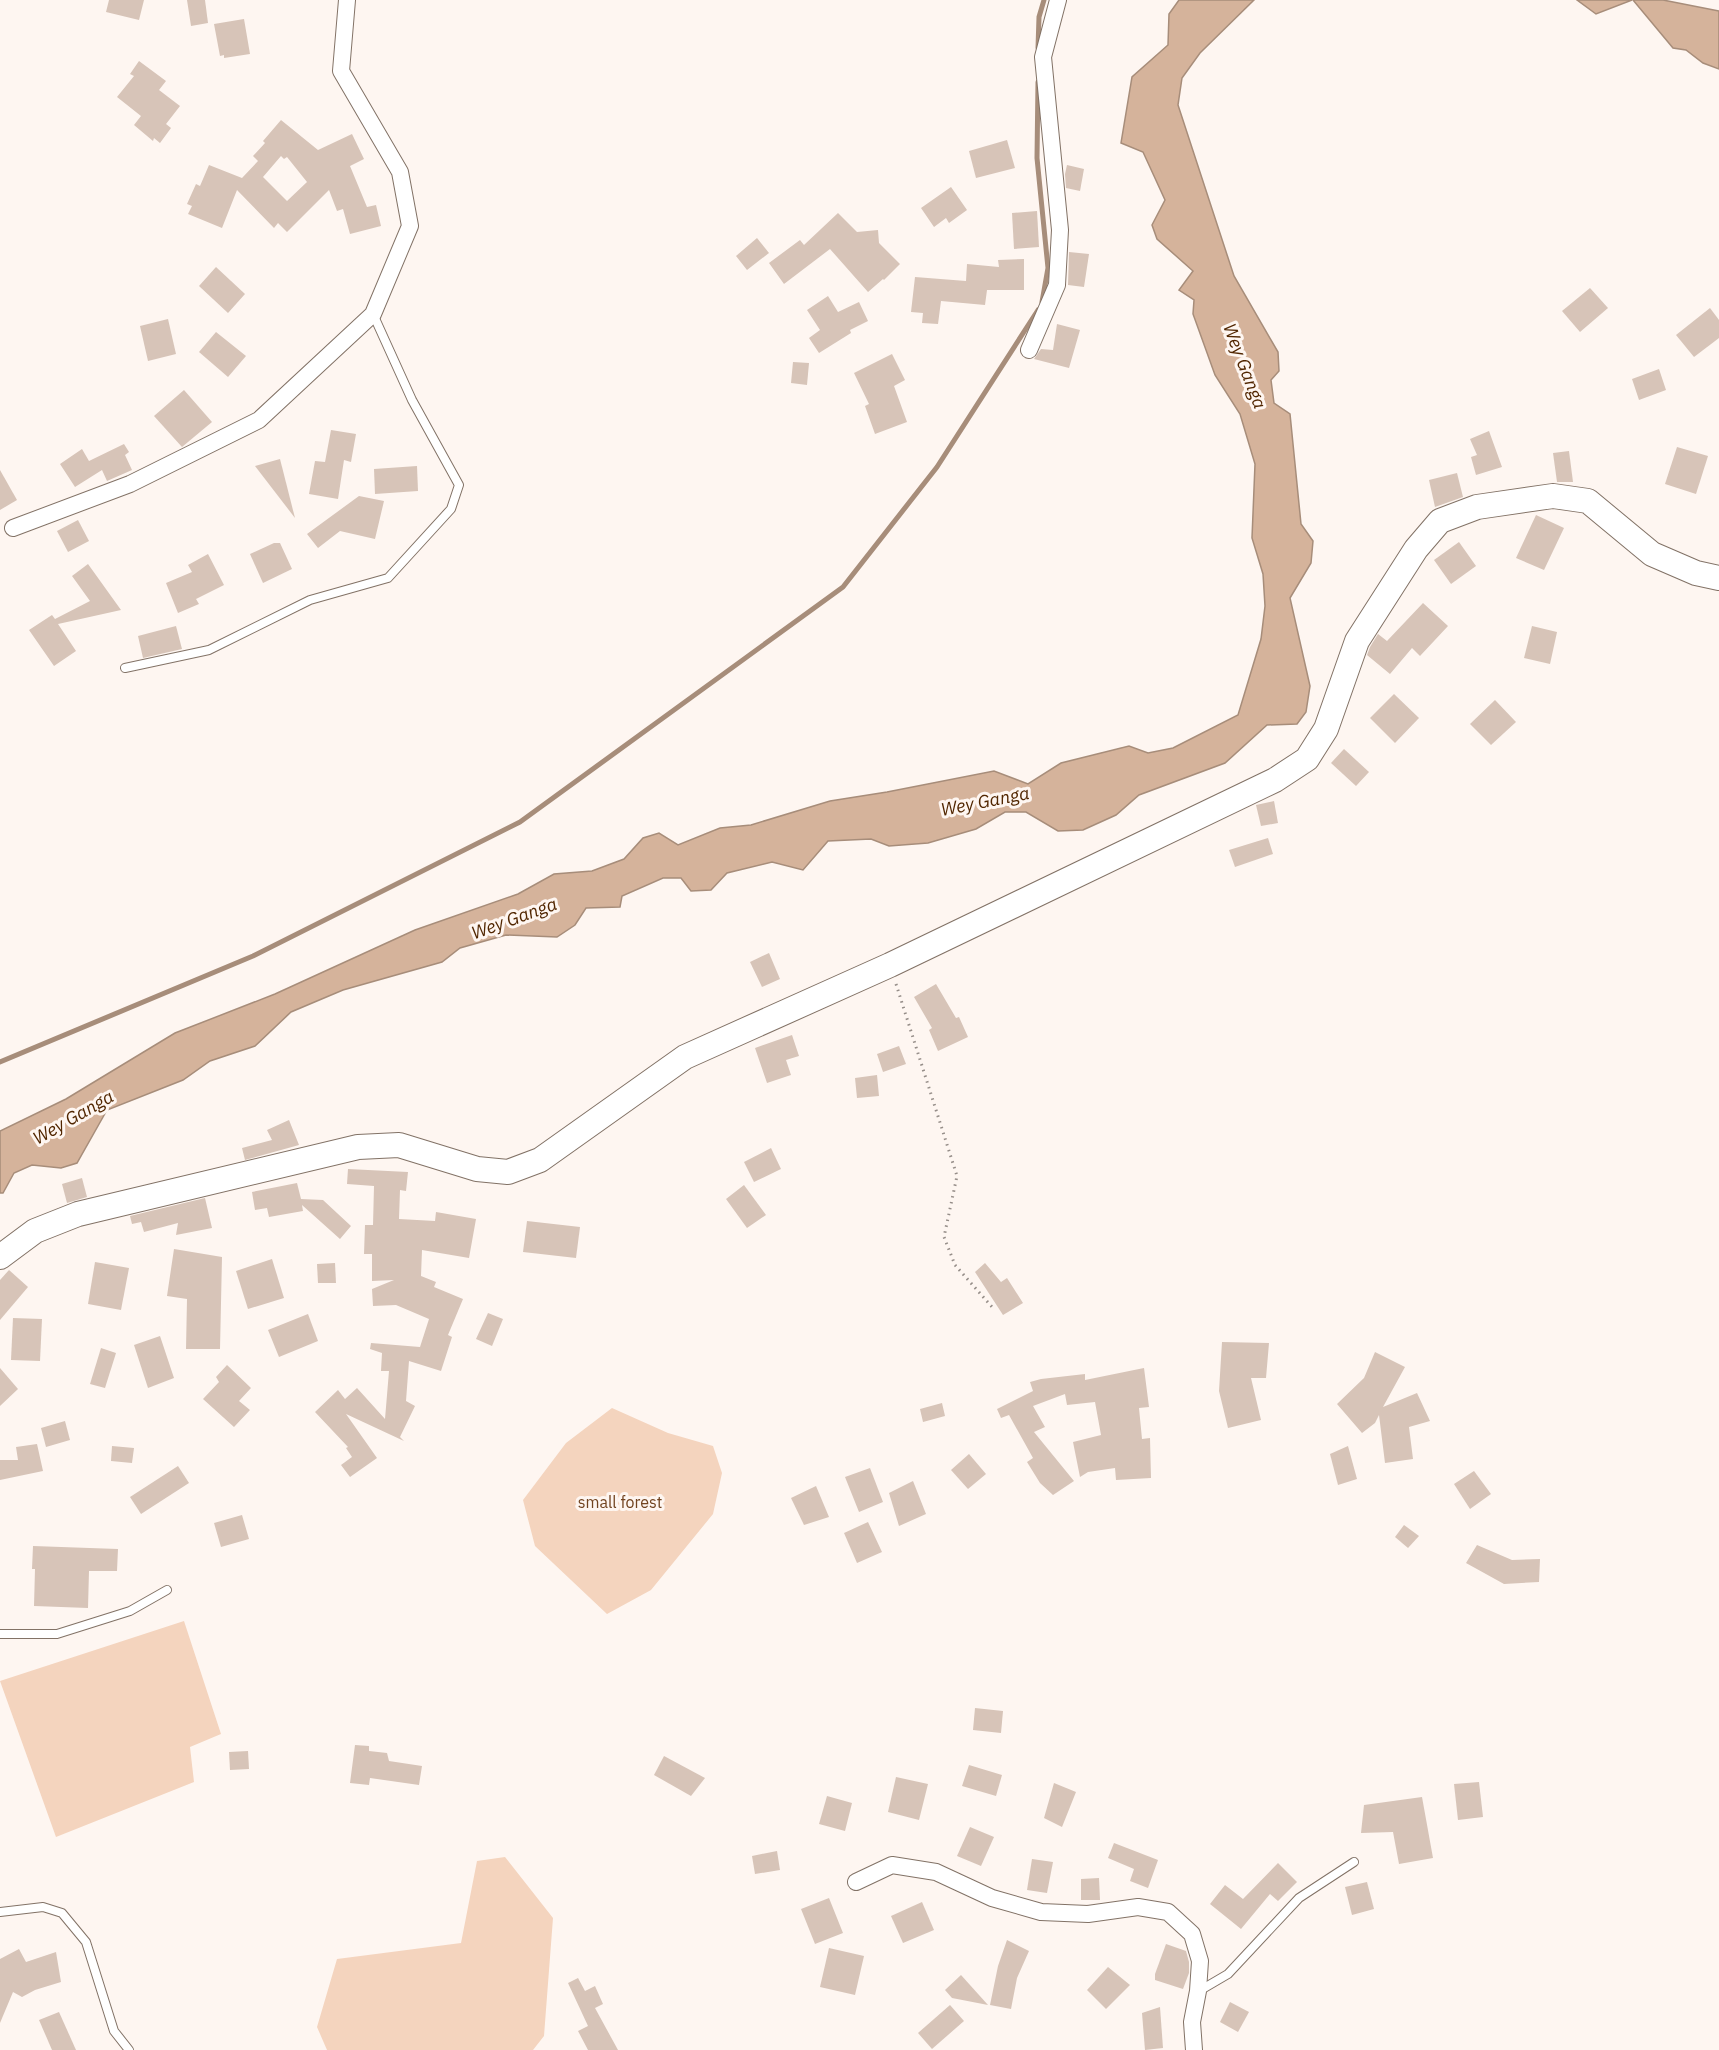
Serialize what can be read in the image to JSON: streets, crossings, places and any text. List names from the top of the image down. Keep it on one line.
{"water":["Wey Ganga"],"parks":["small forest"]}
